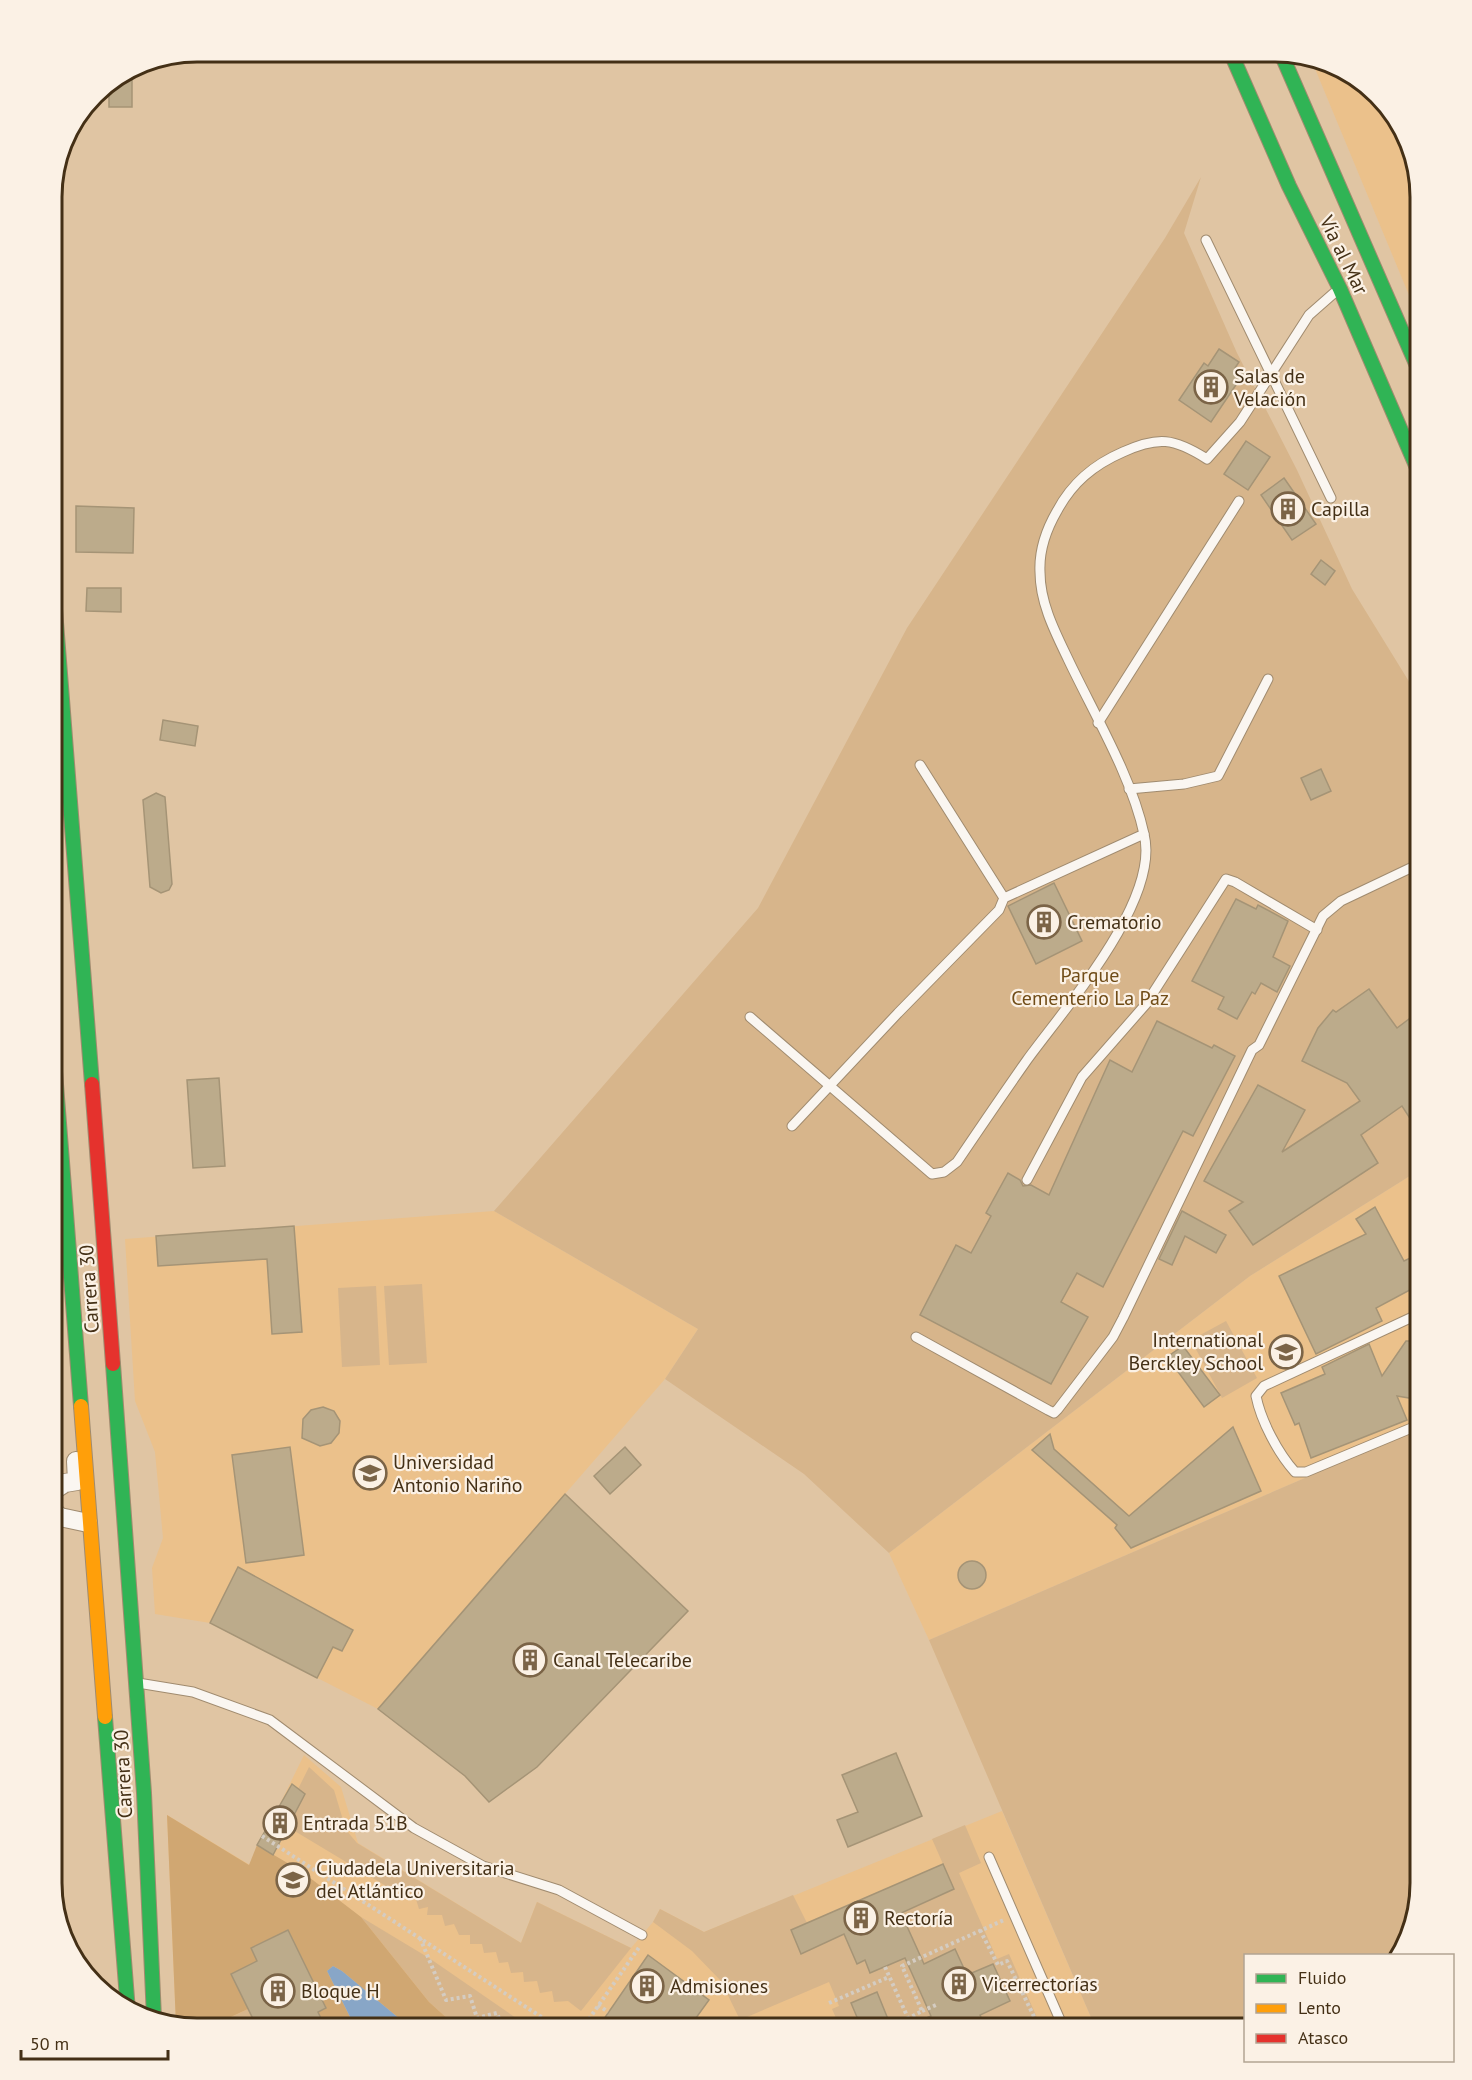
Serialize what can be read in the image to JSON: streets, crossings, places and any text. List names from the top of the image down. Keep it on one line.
{"streets":{"main road":["Vía al Mar","Carrera 30"]},"parks":["Parque Cementerio La Paz"],"places":{"building":["Salas de Velación","Capilla","Crematorio","Canal Telecaribe","Entrada 51B","Rectoría","Vicerrectorías","Admisiones","Bloque H"],"school or university":["International Berckley School","Universidad Antonio Nariño","Ciudadela Universitaria del Atlántico"]},"legend":["Fluido","Lento","Atasco"],"scale_bar":"50 m"}
